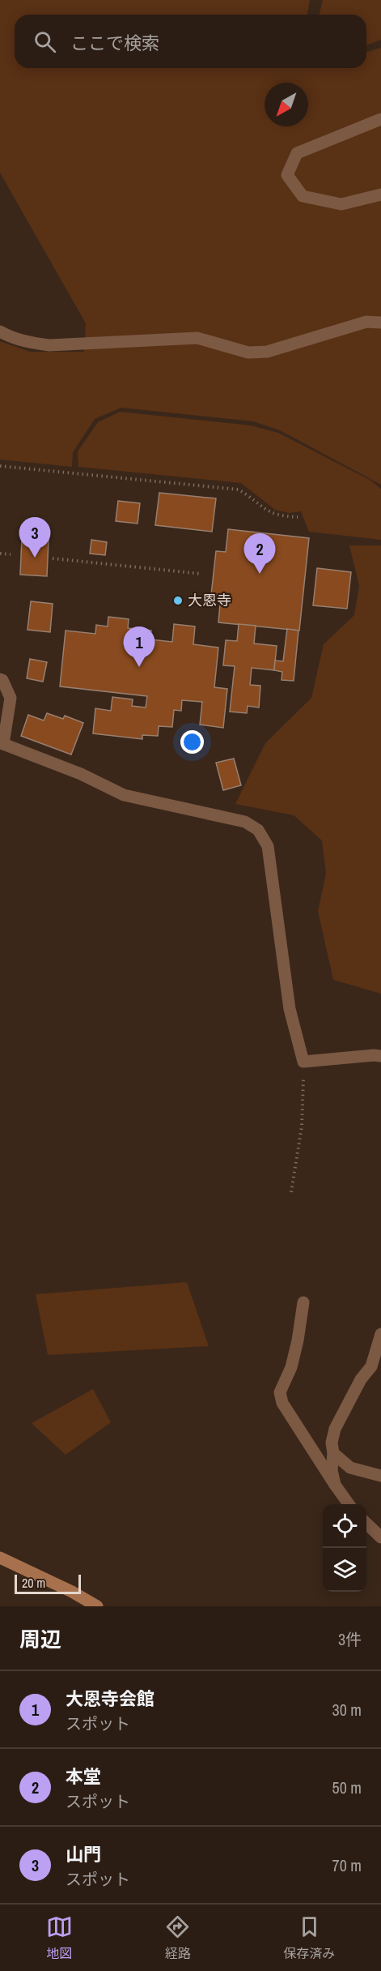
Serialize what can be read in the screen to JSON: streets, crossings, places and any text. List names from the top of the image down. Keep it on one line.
{"places":["大恩寺"],"scale_bar":"20 m","north":"bottom left","page":{"search":"ここで検索","pins":["3","2","1"],"scale":"20 m","heading":["周辺","3件"],"list":[{"mark":"1","name":"大恩寺会館","note":"スポット","value":"30 m"},{"mark":"2","name":"本堂","note":"スポット","value":"50 m"},{"mark":"3","name":"山門","note":"スポット","value":"70 m"}],"nav":["地図","経路","保存済み"]}}
